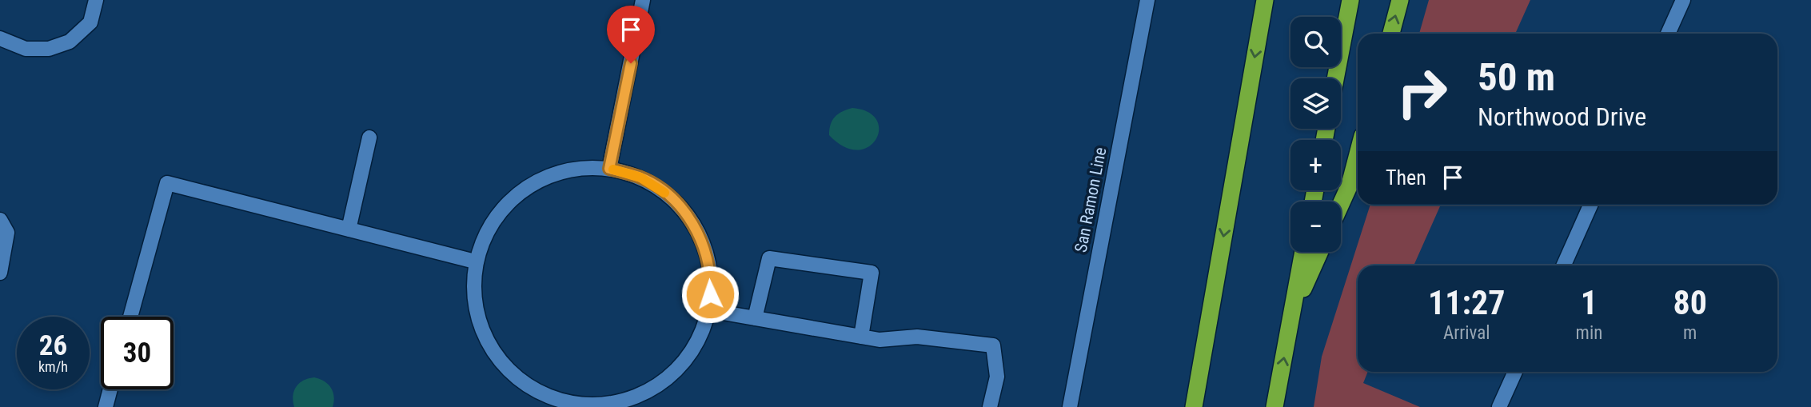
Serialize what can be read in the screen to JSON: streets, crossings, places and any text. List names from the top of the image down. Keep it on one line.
{"streets":{"street":["San Ramon Line"]},"page":{"map_buttons":["+","−"],"turn":["50 m","Northwood Drive"],"then":"Then","eta":["11:27","Arrival","1","min","80","m"],"speed":"26 km/h","limit":"30"}}
